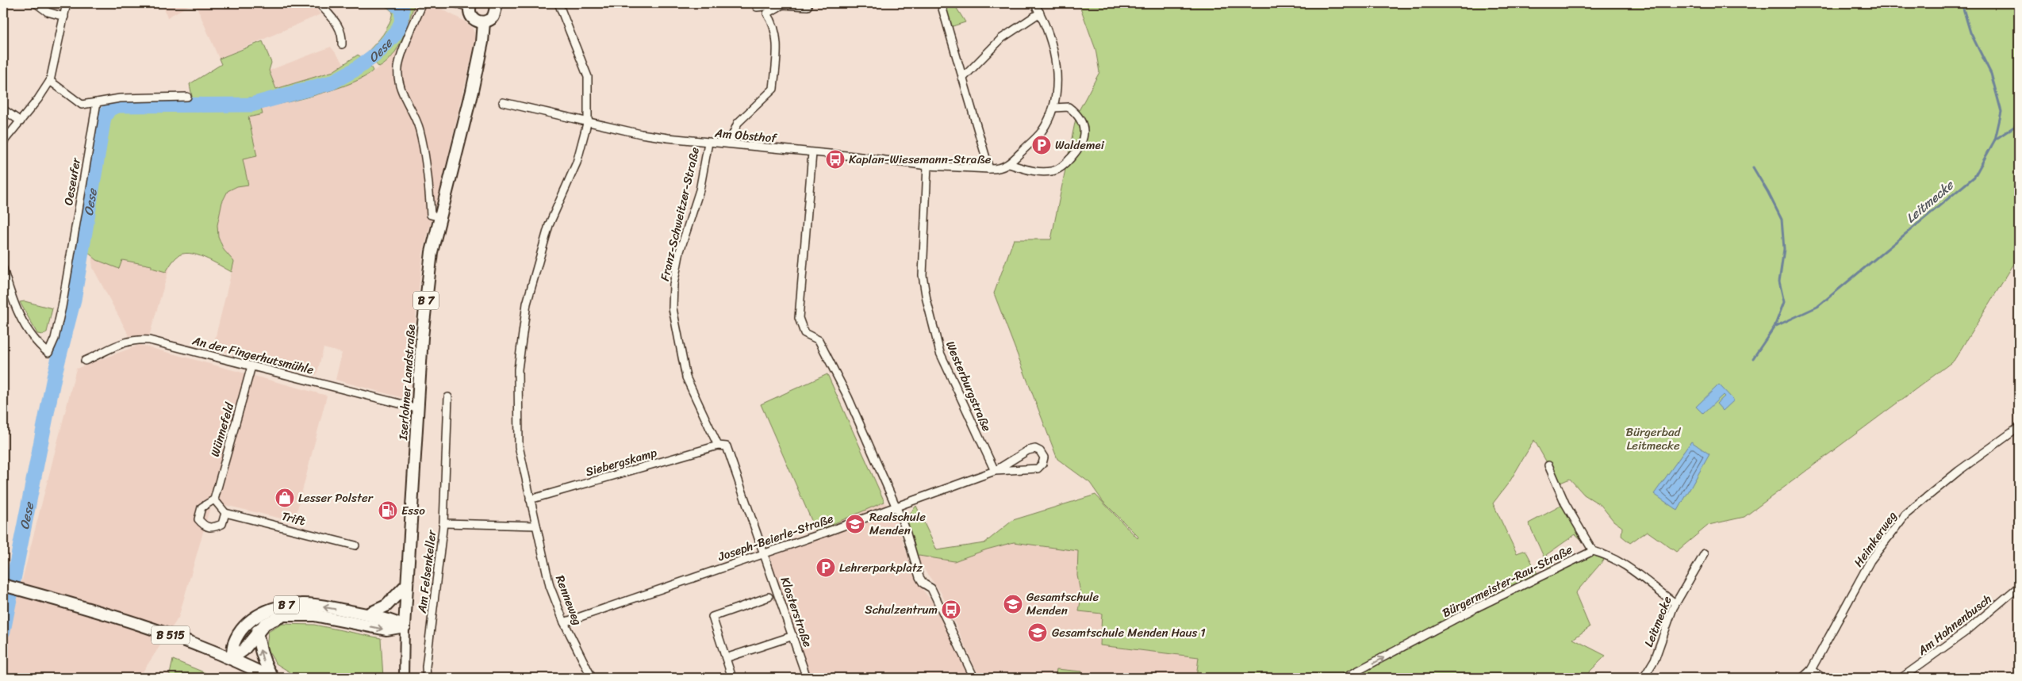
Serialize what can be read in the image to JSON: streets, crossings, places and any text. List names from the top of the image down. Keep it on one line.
{"streets":{"main road":["B 7","Iserlohner Landstraße","B 515"],"street":["Am Obsthof","Oeseufer","Franz-Schweitzer-Straße","An der Fingerhutsmühle","Westerburgstraße","Wünnefeld","Siebergskamp","Trift","Joseph-Beierle-Straße","Heimkerweg","Am Felsenkeller","Bürgermeister-Rau-Straße","Renneweg","Klosterstraße","Leitmecke","Am Hahnenbusch"]},"crossings":[["Am Obsthof","Franz-Schweitzer-Straße"],["Am Obsthof","Westerburgstraße"],["Am Obsthof","Renneweg"],["Franz-Schweitzer-Straße","Siebergskamp"],["Franz-Schweitzer-Straße","Joseph-Beierle-Straße"],["Franz-Schweitzer-Straße","Klosterstraße"],["B 7","Iserlohner Landstraße"],["B 7","B 515"],["An der Fingerhutsmühle","Iserlohner Landstraße"],["An der Fingerhutsmühle","Wünnefeld"],["Westerburgstraße","Joseph-Beierle-Straße"],["Wünnefeld","Trift"],["Siebergskamp","Renneweg"],["Joseph-Beierle-Straße","Renneweg"],["Joseph-Beierle-Straße","Klosterstraße"]],"one_way":["Bürgermeister-Rau-Straße"],"water":["Oese","Leitmecke"],"parks":["Bürgerbad Leitmecke"],"places":{"parking":["Waldemei","Lehrerparkplatz"],"bus stop":["Kaplan-Wiesemann-Straße","Schulzentrum"],"shop":["Lesser Polster"],"fuel station":["Esso"],"school or university":["Realschule Menden","Gesamtschule Menden","Gesamtschule Menden Haus 1"]}}
